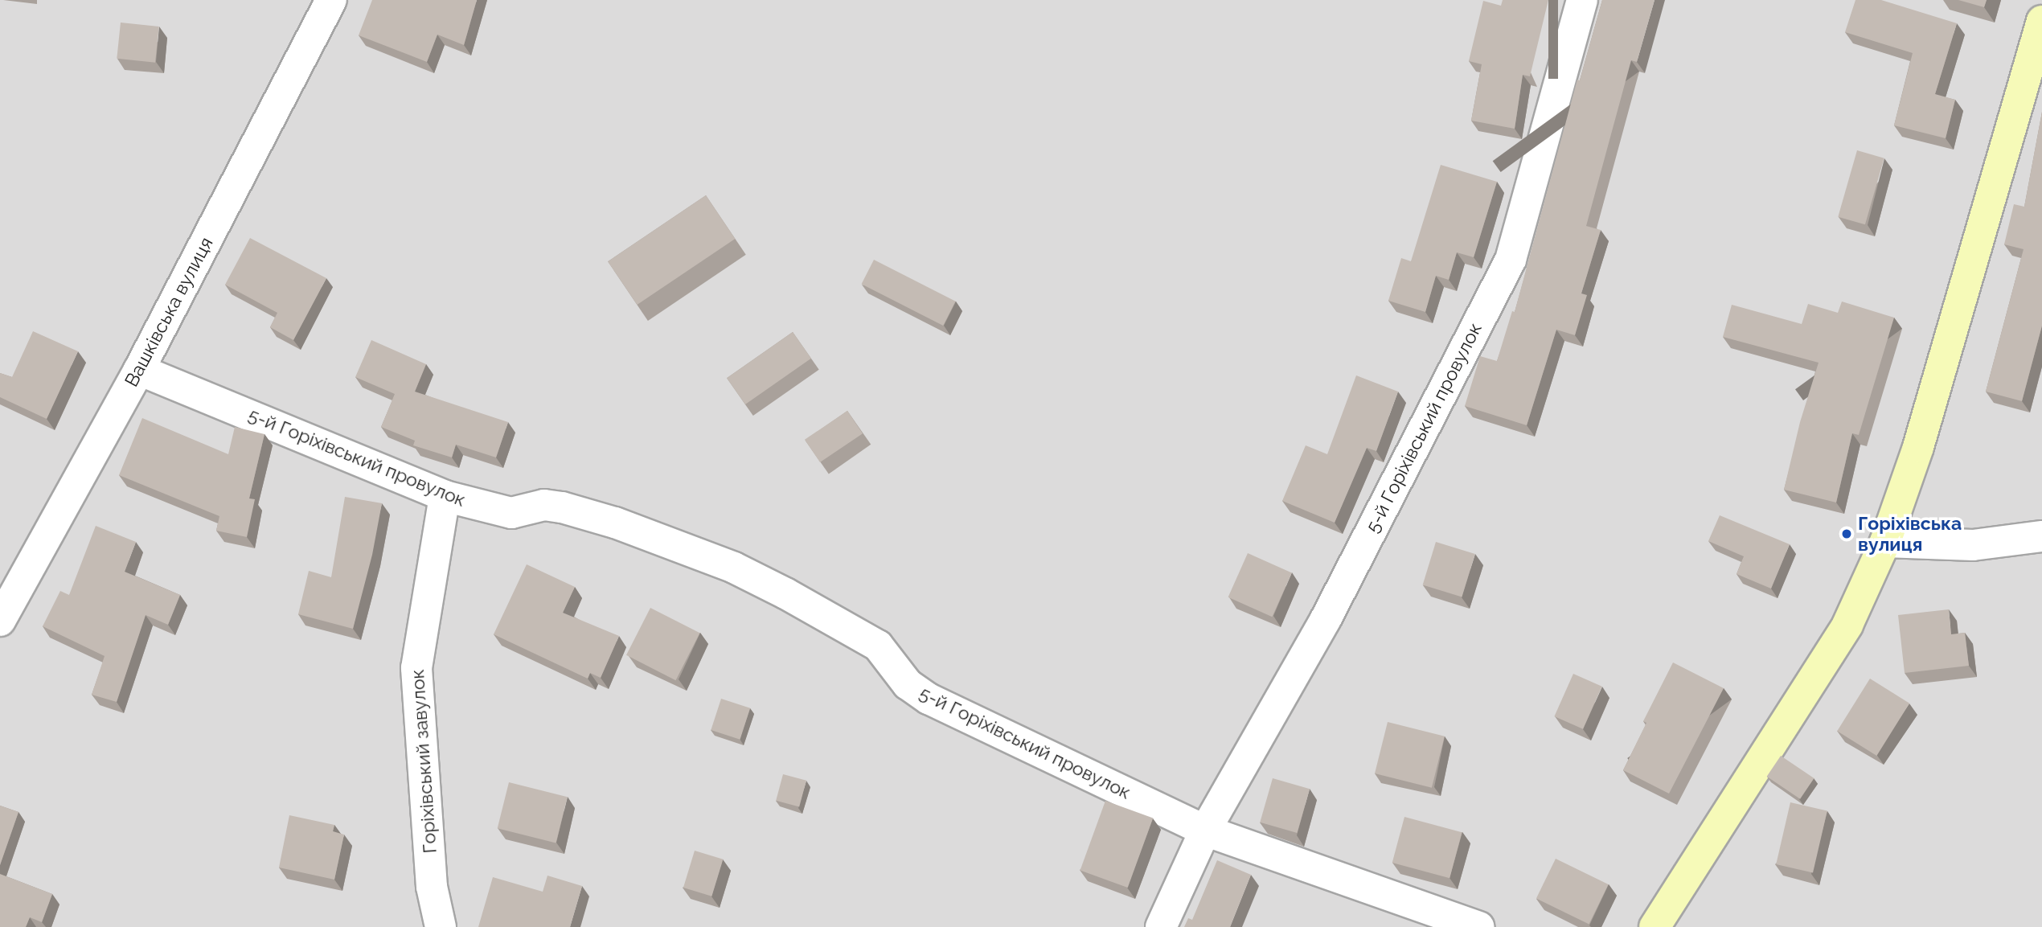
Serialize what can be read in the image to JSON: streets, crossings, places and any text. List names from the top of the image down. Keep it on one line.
{"streets":{"street":["Вашківська вулиця","5-й Горіхівський провулок","Горіхівський завулок"]},"crossings":[["Вашківська вулиця","5-й Горіхівський провулок"],["5-й Горіхівський провулок","Горіхівський завулок"]],"places":["Горіхівська вулиця"]}
